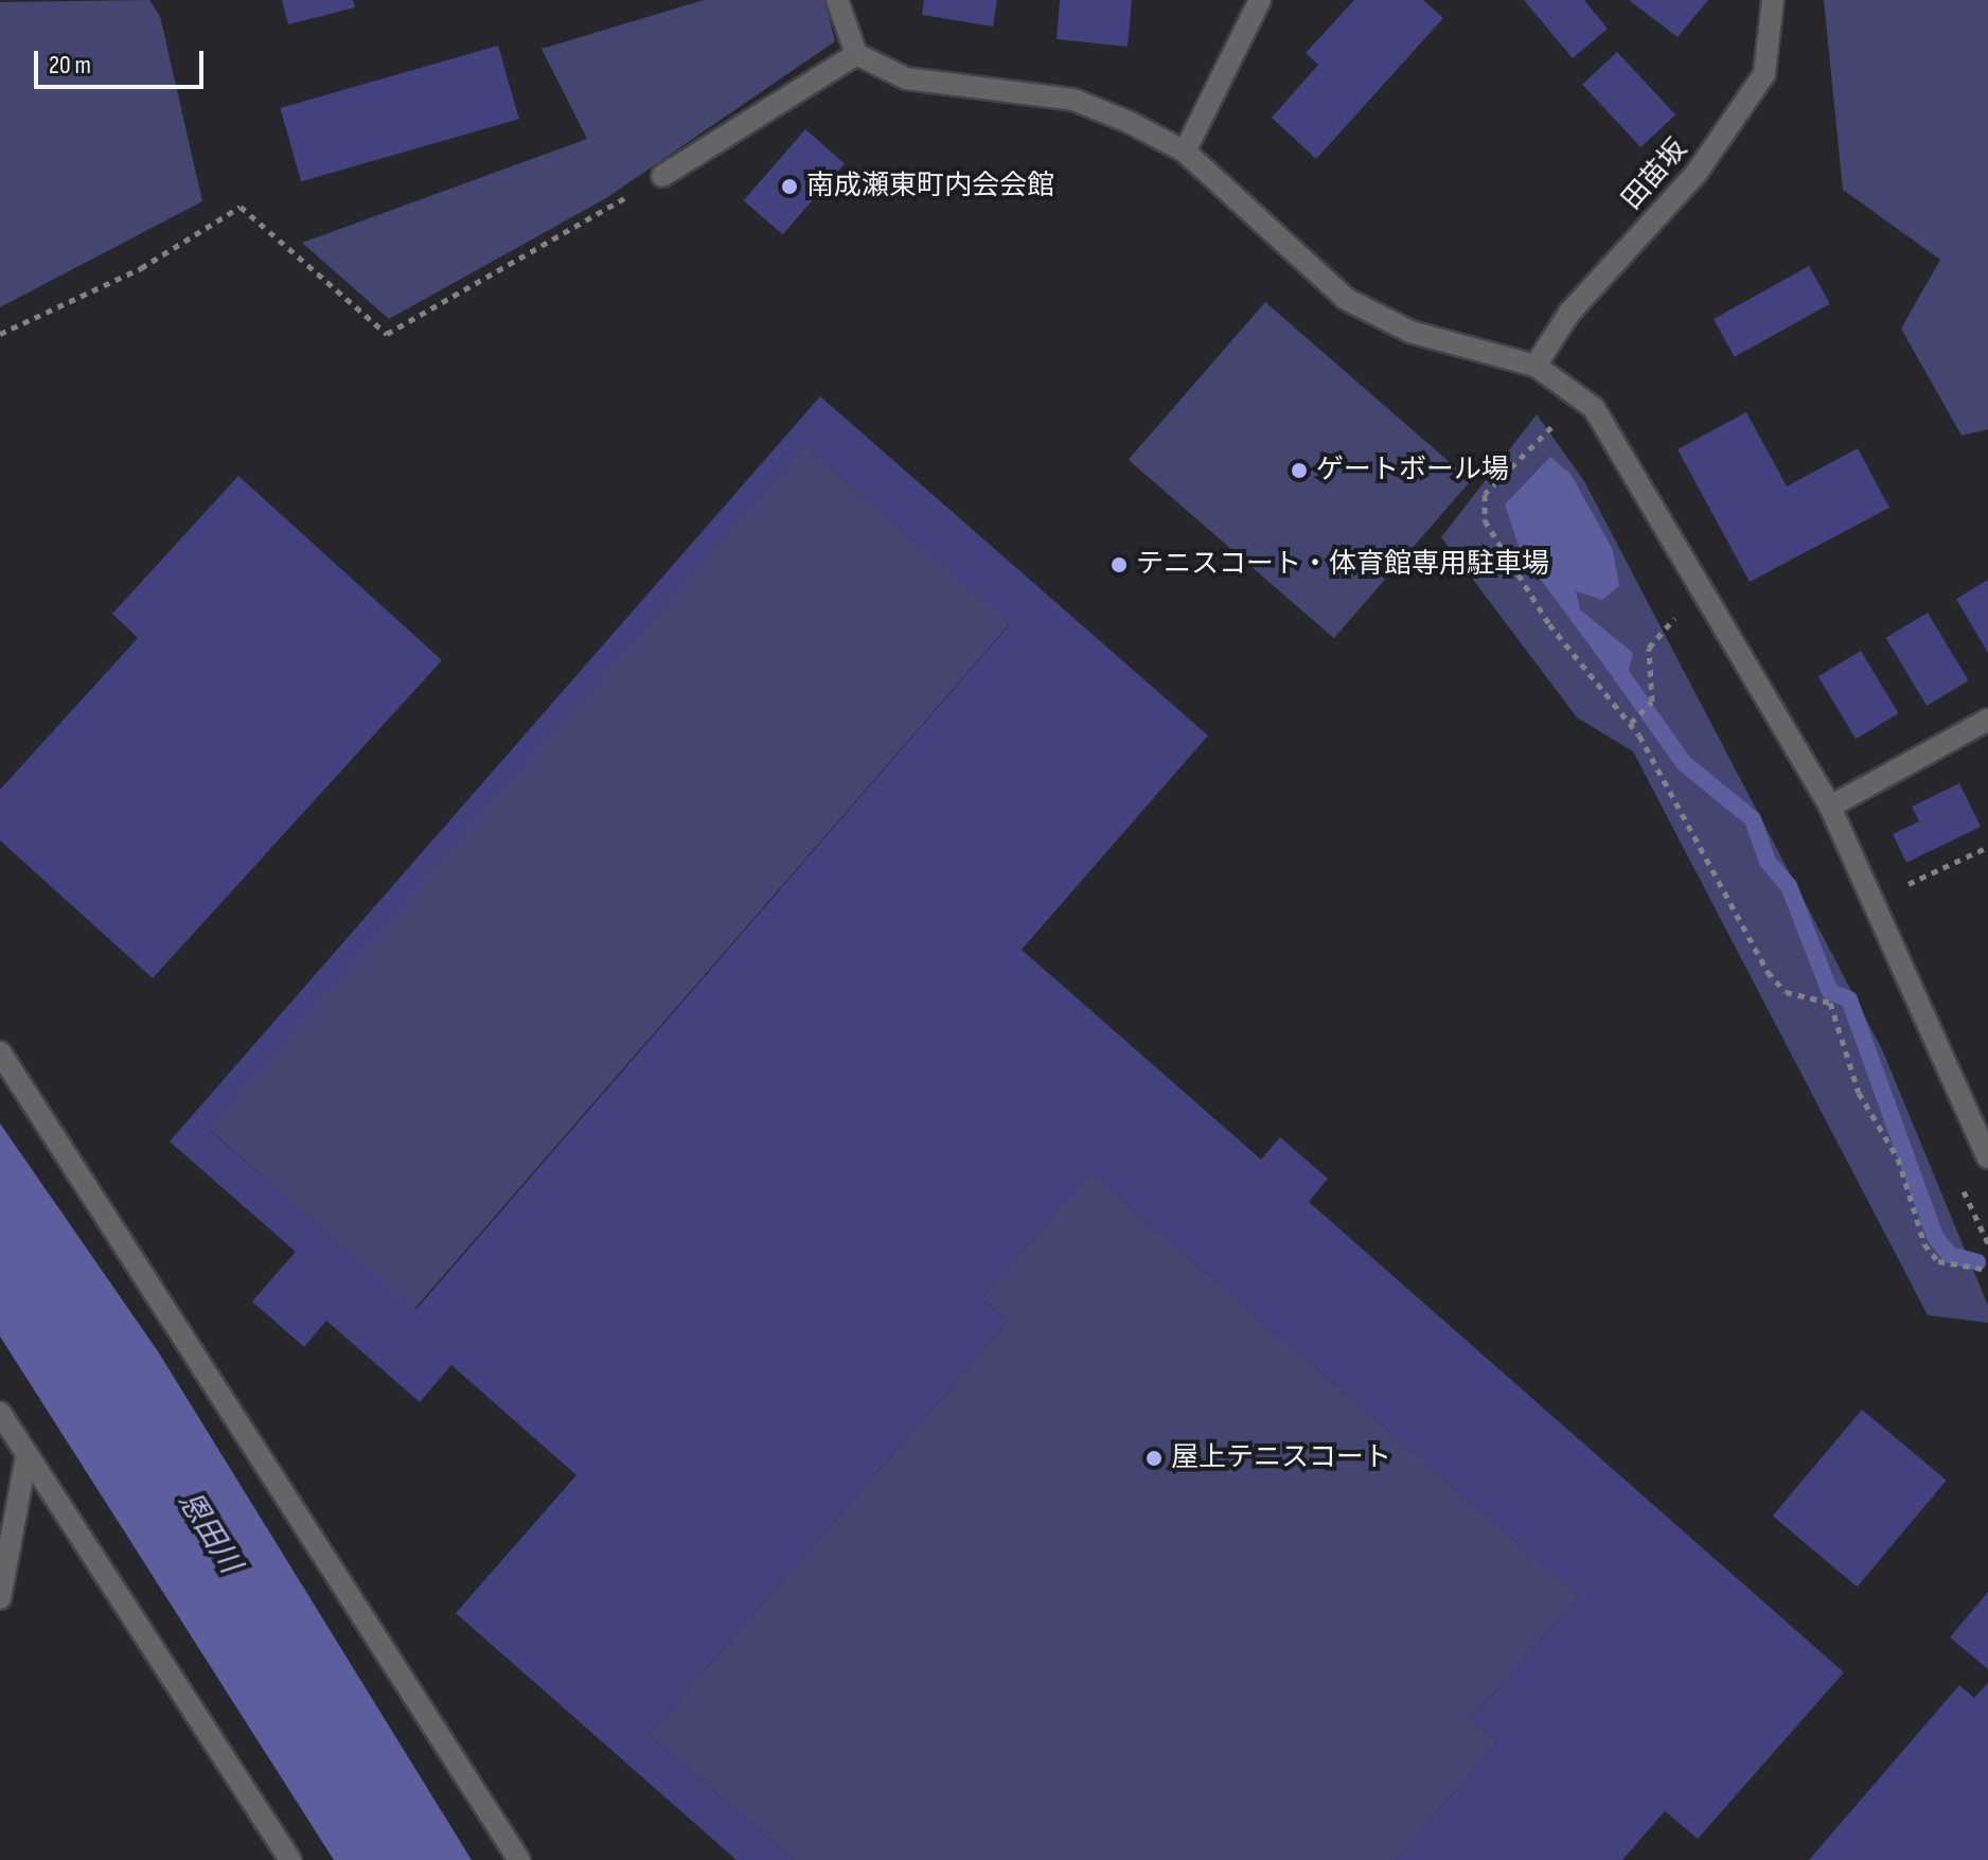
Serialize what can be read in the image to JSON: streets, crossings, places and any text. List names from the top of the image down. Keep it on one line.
{"streets":{"street":["田苗坂"]},"water":["恩田川"],"places":["南成瀬東町内会会館","ゲートボール場","テニスコート・体育館専用駐車場","屋上テニスコート"],"scale_bar":"20 m"}
